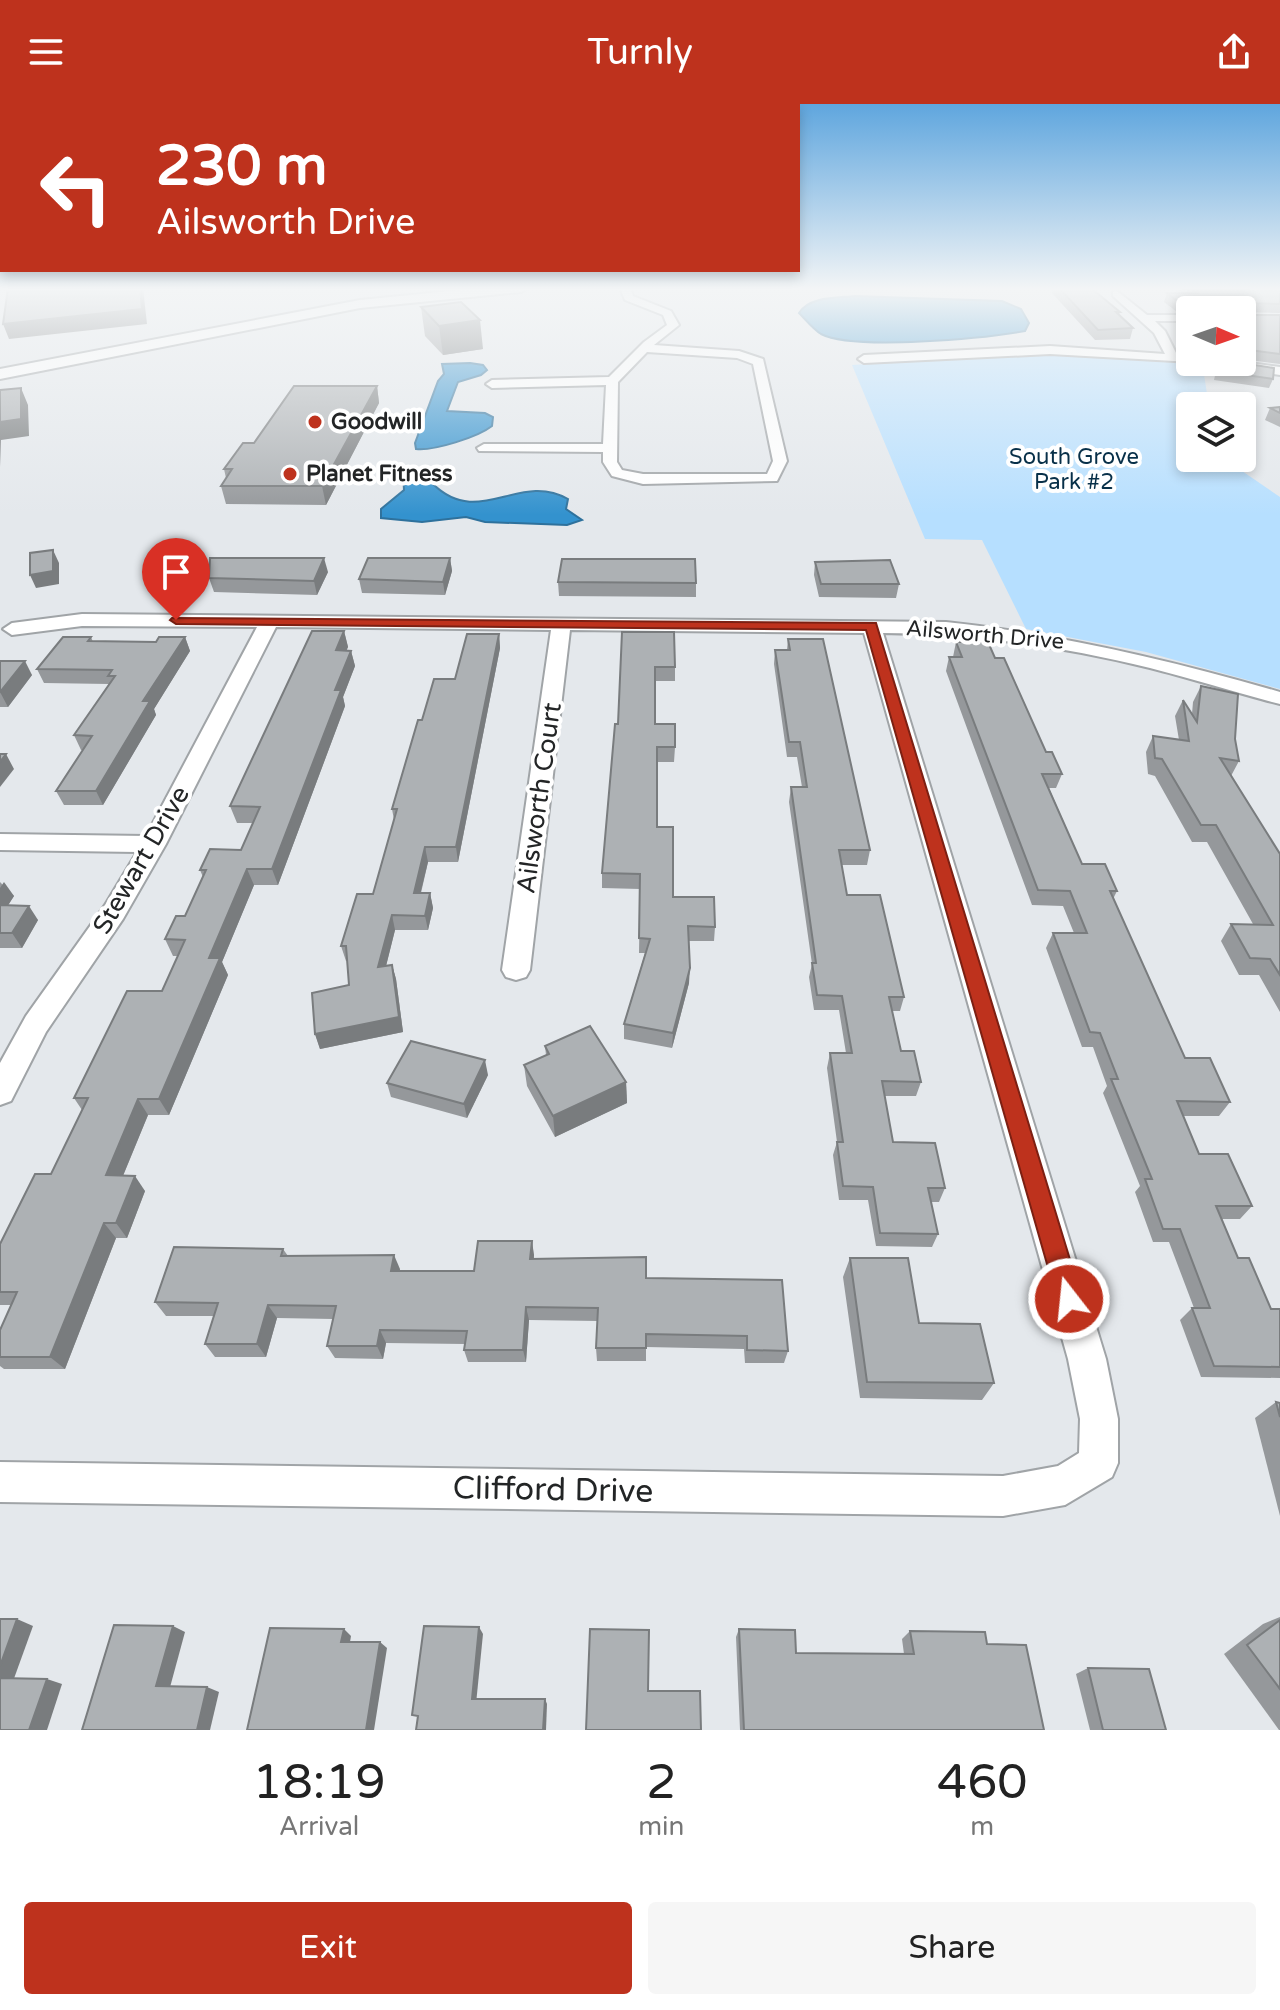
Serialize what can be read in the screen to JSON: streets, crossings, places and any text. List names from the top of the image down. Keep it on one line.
{"streets":{"street":["Ailsworth Drive","Ailsworth Court","Stewart Drive","Clifford Drive"]},"crossings":[["Ailsworth Drive","Ailsworth Court"],["Ailsworth Drive","Stewart Drive"],["Ailsworth Drive","Clifford Drive"]],"parks":["South Grove Park #2"],"places":["Goodwill","Planet Fitness"],"north":"right","page":{"header":"Turnly","turn":["230 m","Ailsworth Drive"],"eta":["18:19","Arrival","2","min","460","m"],"buttons":["Exit","Share"]}}
